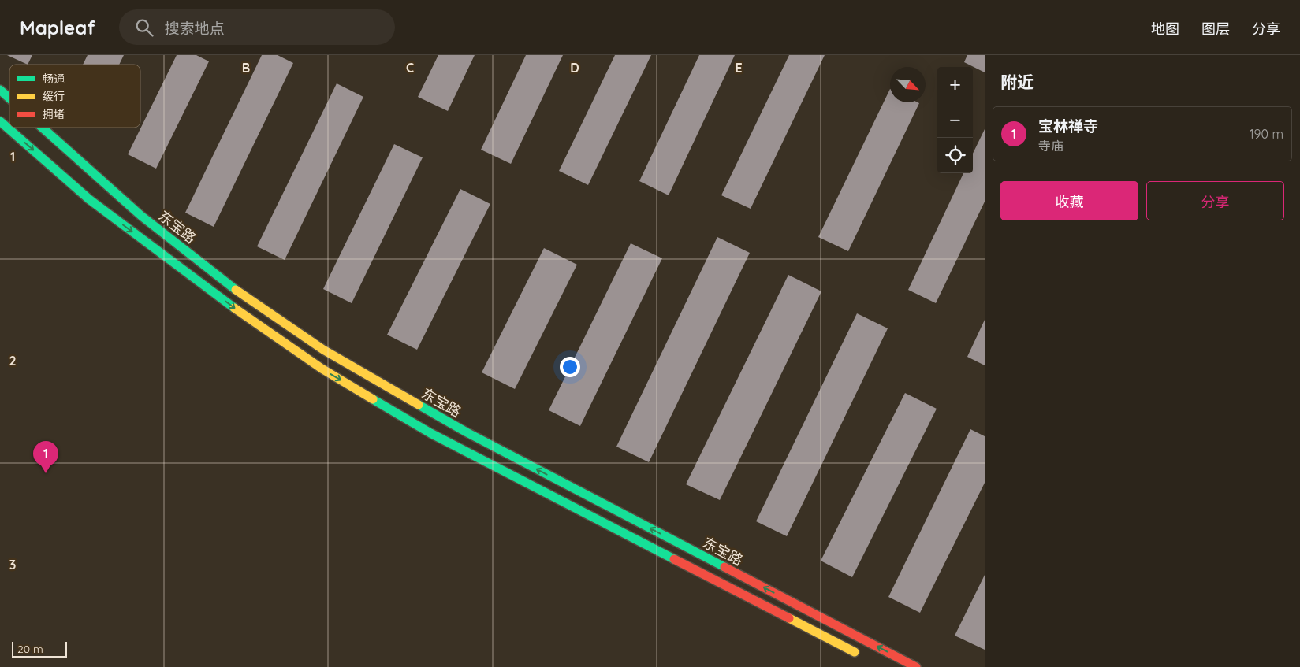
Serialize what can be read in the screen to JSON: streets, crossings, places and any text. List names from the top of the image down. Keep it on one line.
{"streets":{"street":["东宝路"]},"legend":["畅通","缓行","拥堵"],"scale_bar":"20 m","north":"bottom right","page":{"header":"Mapleaf","search":"搜索地点","nav":["地图","图层","分享"],"heading":"附近","map_buttons":["+","−"],"list":[{"mark":"1","name":"宝林禅寺","note":"寺庙","value":"190 m"}],"buttons":["收藏","分享"],"pins":"1","scale":"20 m"},"grid":{"columns":["B","C","D","E"],"rows":["1","2","3"]}}
